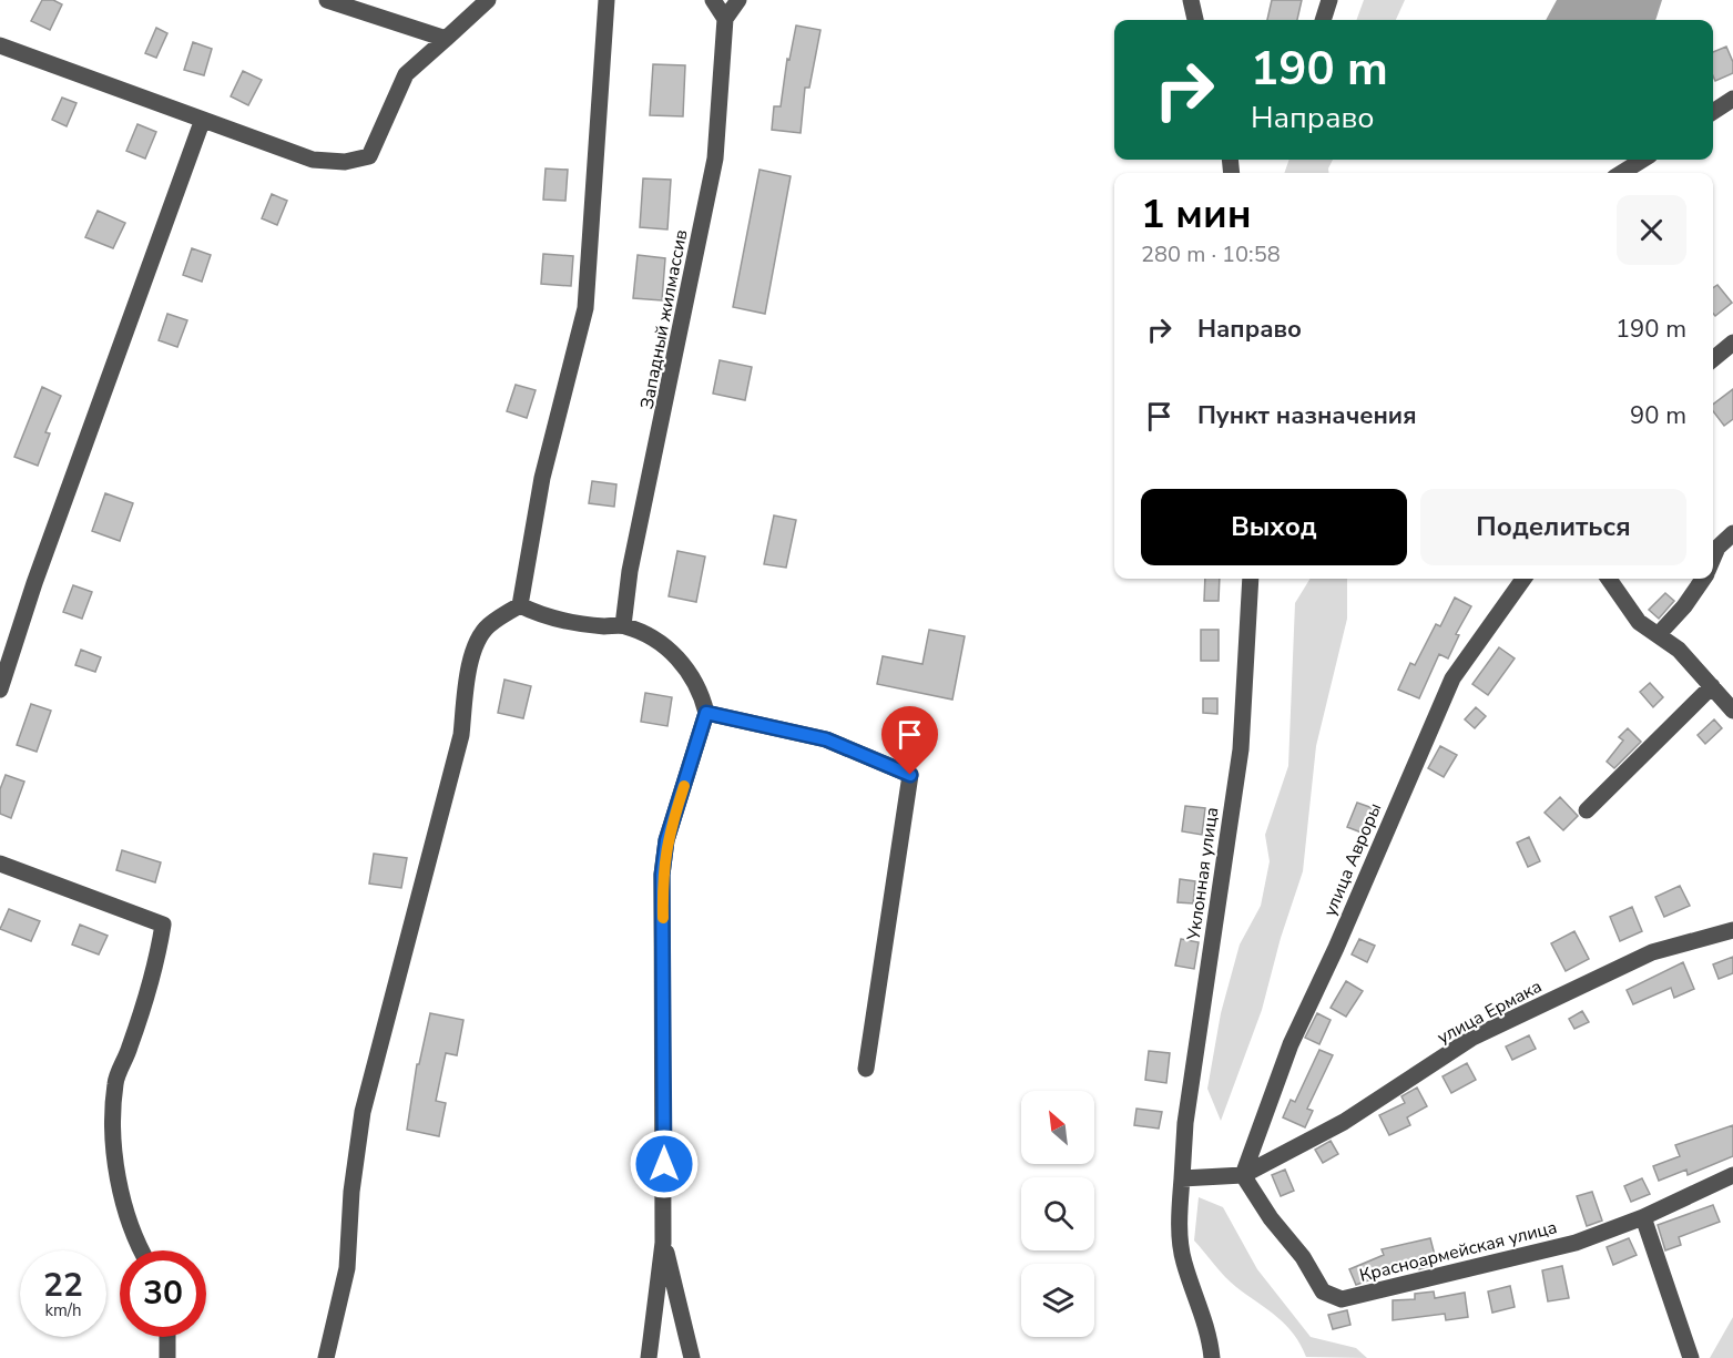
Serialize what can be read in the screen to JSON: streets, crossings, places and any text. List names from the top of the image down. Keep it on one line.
{"streets":{"street":["Западный жилмассив","улица Авроры","Уклонная улица","улица Ермака","Красноармейская улица"]},"crossings":[["улица Авроры","улица Ермака"],["улица Авроры","Красноармейская улица"],["улица Ермака","Красноармейская улица"]],"north":"top left","page":{"turn":["190 m","Направо"],"heading":["1 мин","280 m · 10:58"],"list":[{"name":"Направо","value":"190 m"},{"name":"Пункт назначения","value":"90 m"}],"buttons":["Выход","Поделиться"],"speed":"22 km/h","limit":"30"}}
